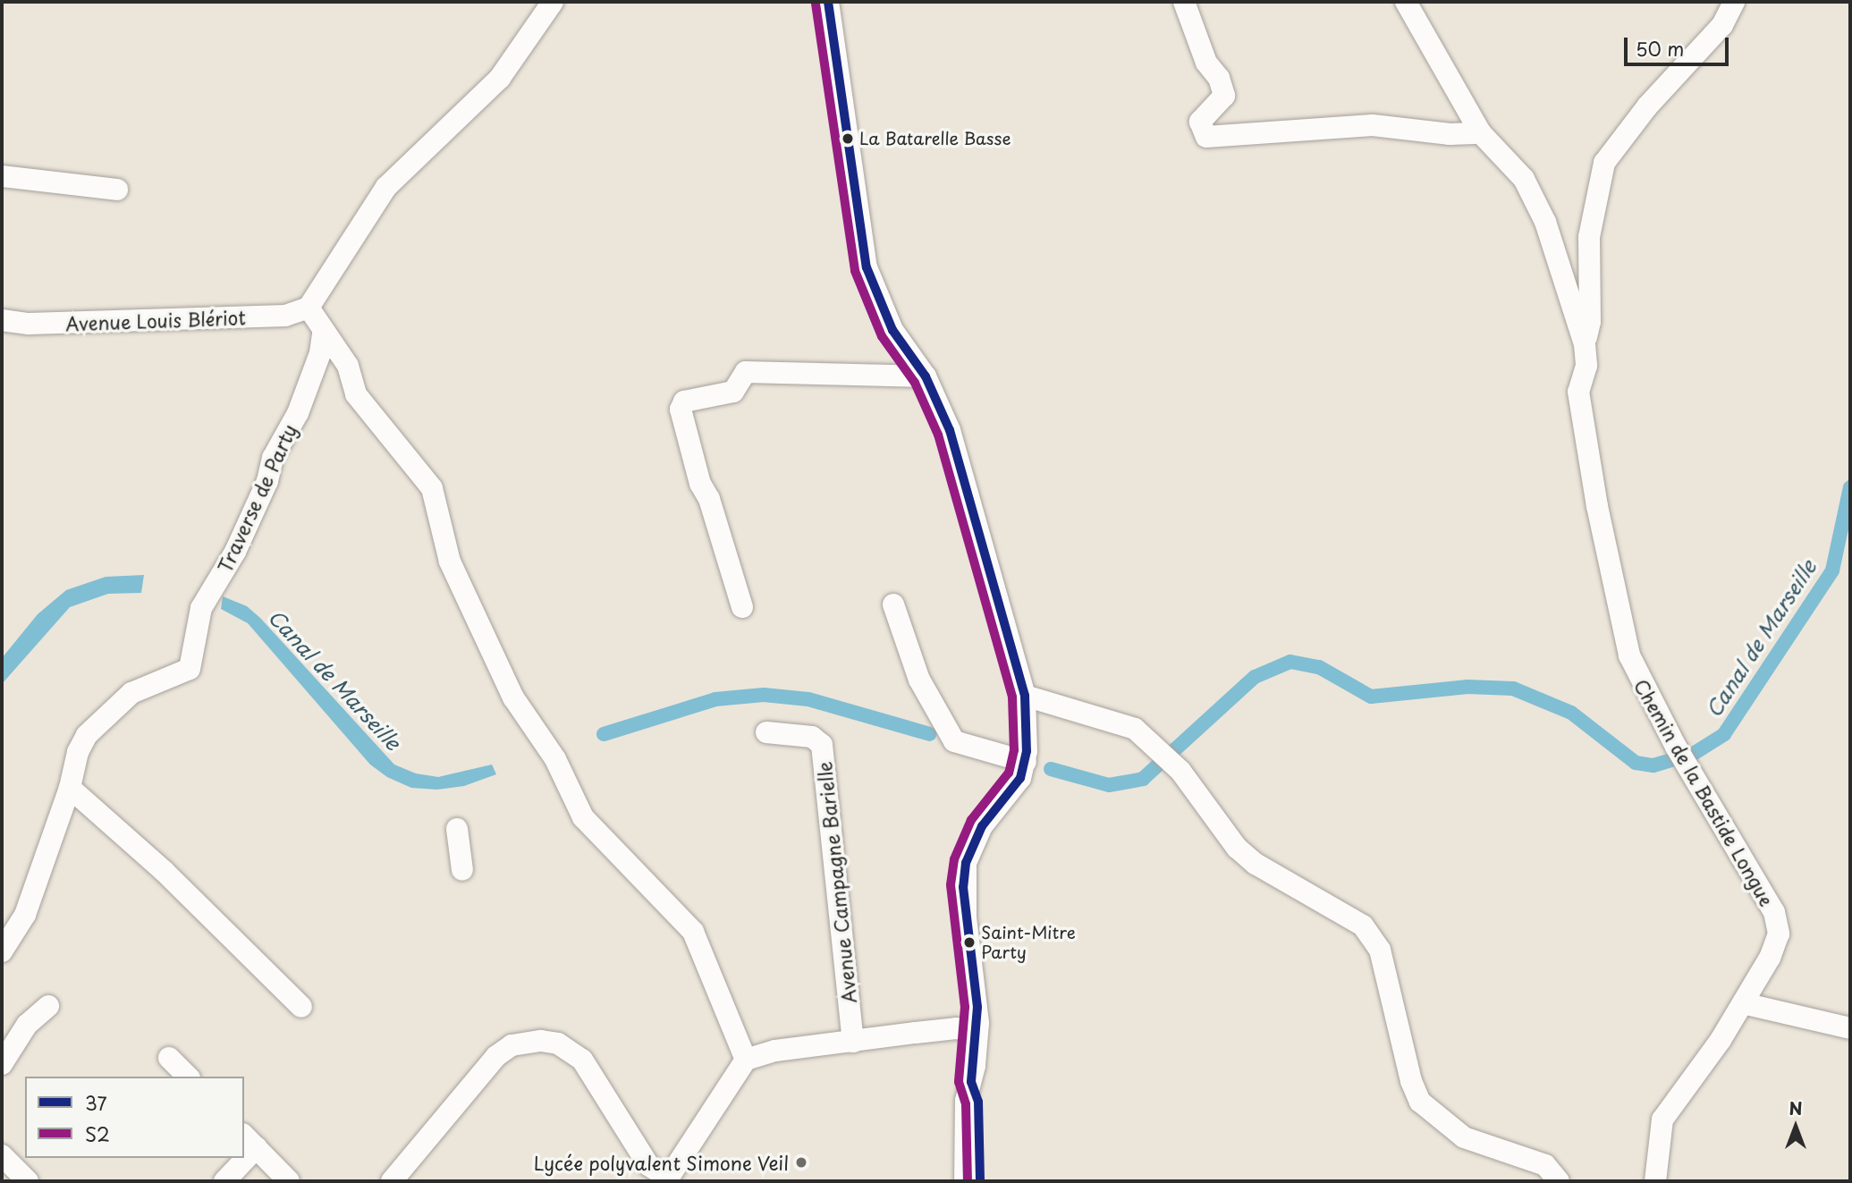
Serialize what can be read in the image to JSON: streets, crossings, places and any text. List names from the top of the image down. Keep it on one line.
{"streets":{"street":["Avenue Louis Blériot","Traverse de Party","Chemin de la Bastide Longue","Avenue Campagne Barielle"]},"water":["Canal de Marseille"],"places":["La Batarelle Basse","Saint-Mitre Party","Lycée polyvalent Simone Veil"],"lines":["transit line 37","transit line S2"],"legend":["37","S2"],"scale_bar":"50 m","north":"top"}
